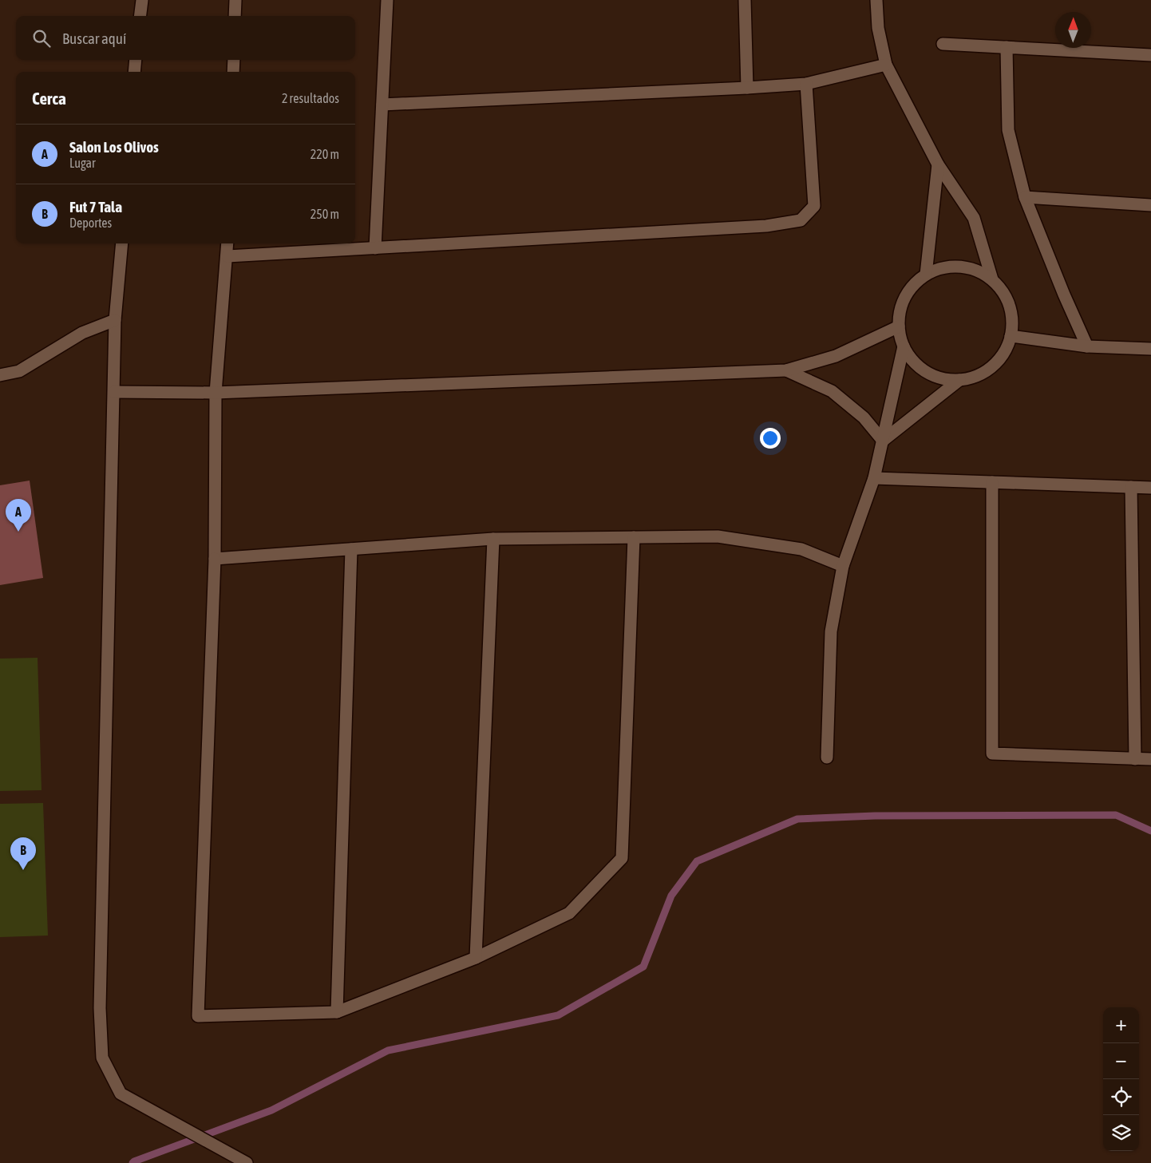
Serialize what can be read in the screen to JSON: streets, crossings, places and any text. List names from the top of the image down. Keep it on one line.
{"north":"top","page":{"search":"Buscar aquí","heading":["Cerca","2 resultados"],"list":[{"mark":"A","name":"Salon Los Olivos","note":"Lugar","value":"220 m"},{"mark":"B","name":"Fut 7 Tala","note":"Deportes","value":"250 m"}],"pins":["A","B"],"map_buttons":["+","−"]}}
